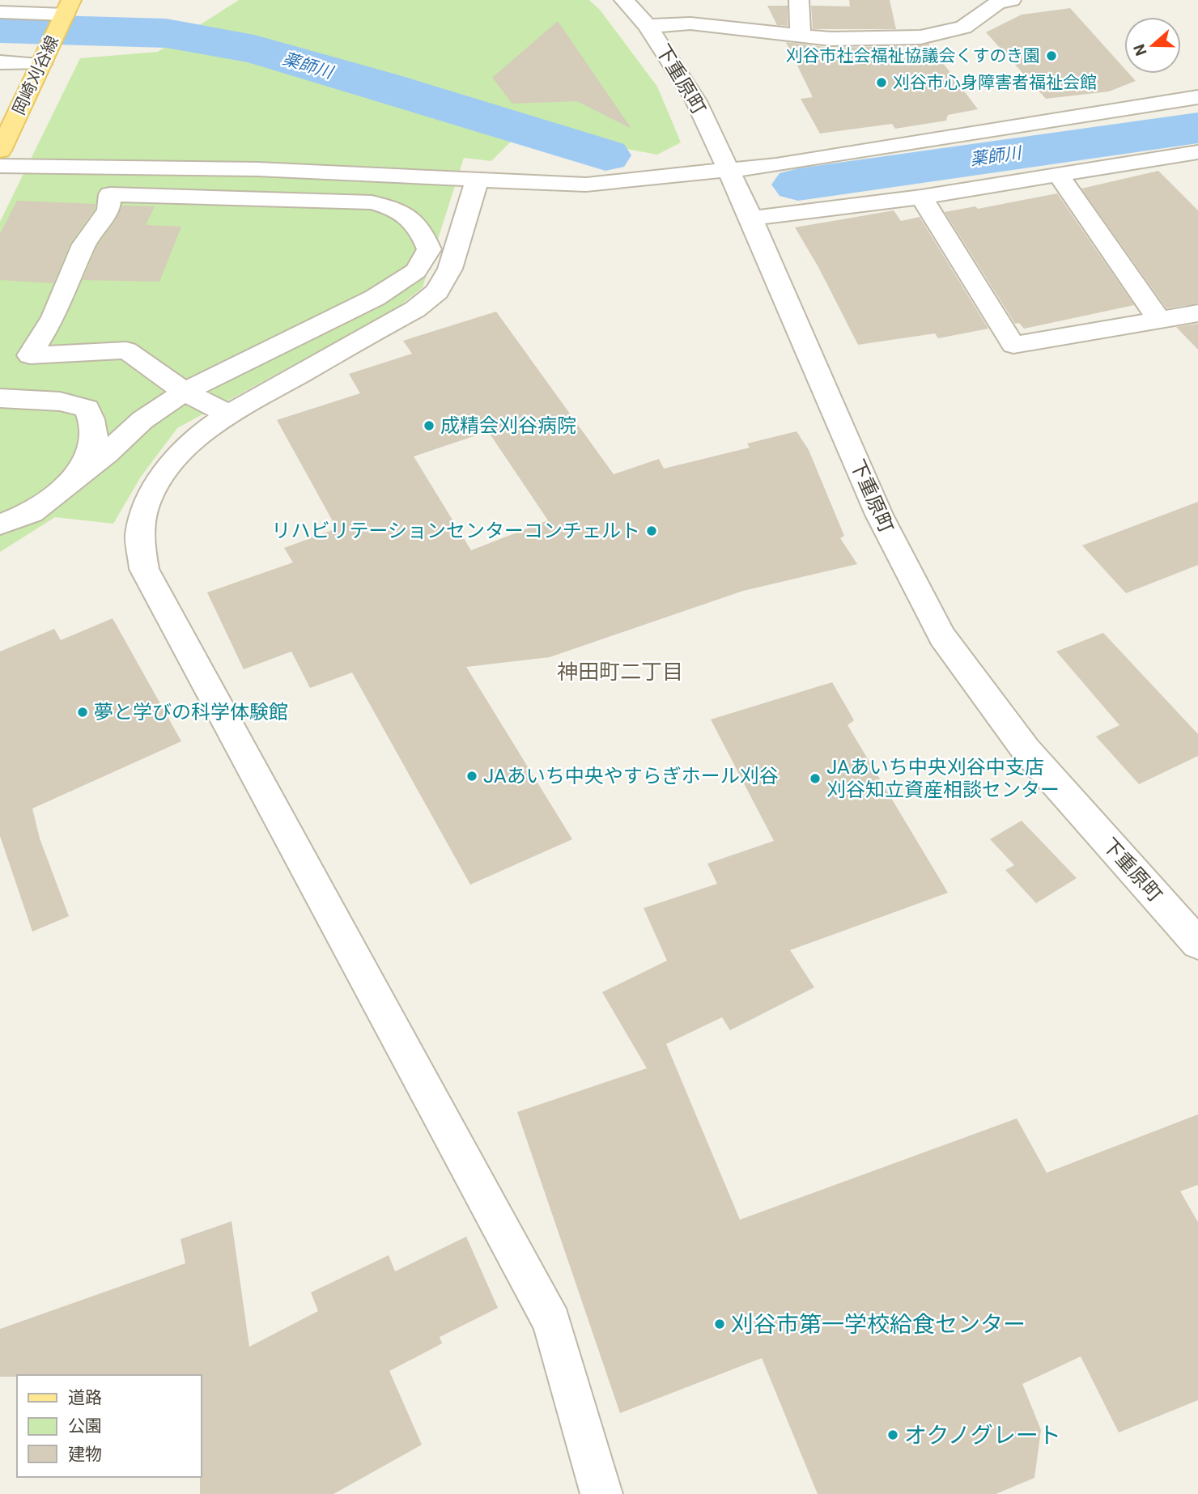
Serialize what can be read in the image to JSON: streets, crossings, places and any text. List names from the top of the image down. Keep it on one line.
{"streets":{"main road":["岡崎刈谷線"],"street":["下重原町"]},"districts":["神田町二丁目"],"water":["薬師川"],"places":["刈谷市社会福祉協議会くすのき園","刈谷市心身障害者福祉会館","成精会刈谷病院","リハビリテーションセンターコンチェルト","夢と学びの科学体験館","JAあいち中央やすらぎホール刈谷","JAあいち中央刈谷中支店 刈谷知立資産相談センター","刈谷市第一学校給食センター","オクノグレート"],"legend":["道路","公園","建物"],"north":"left"}
